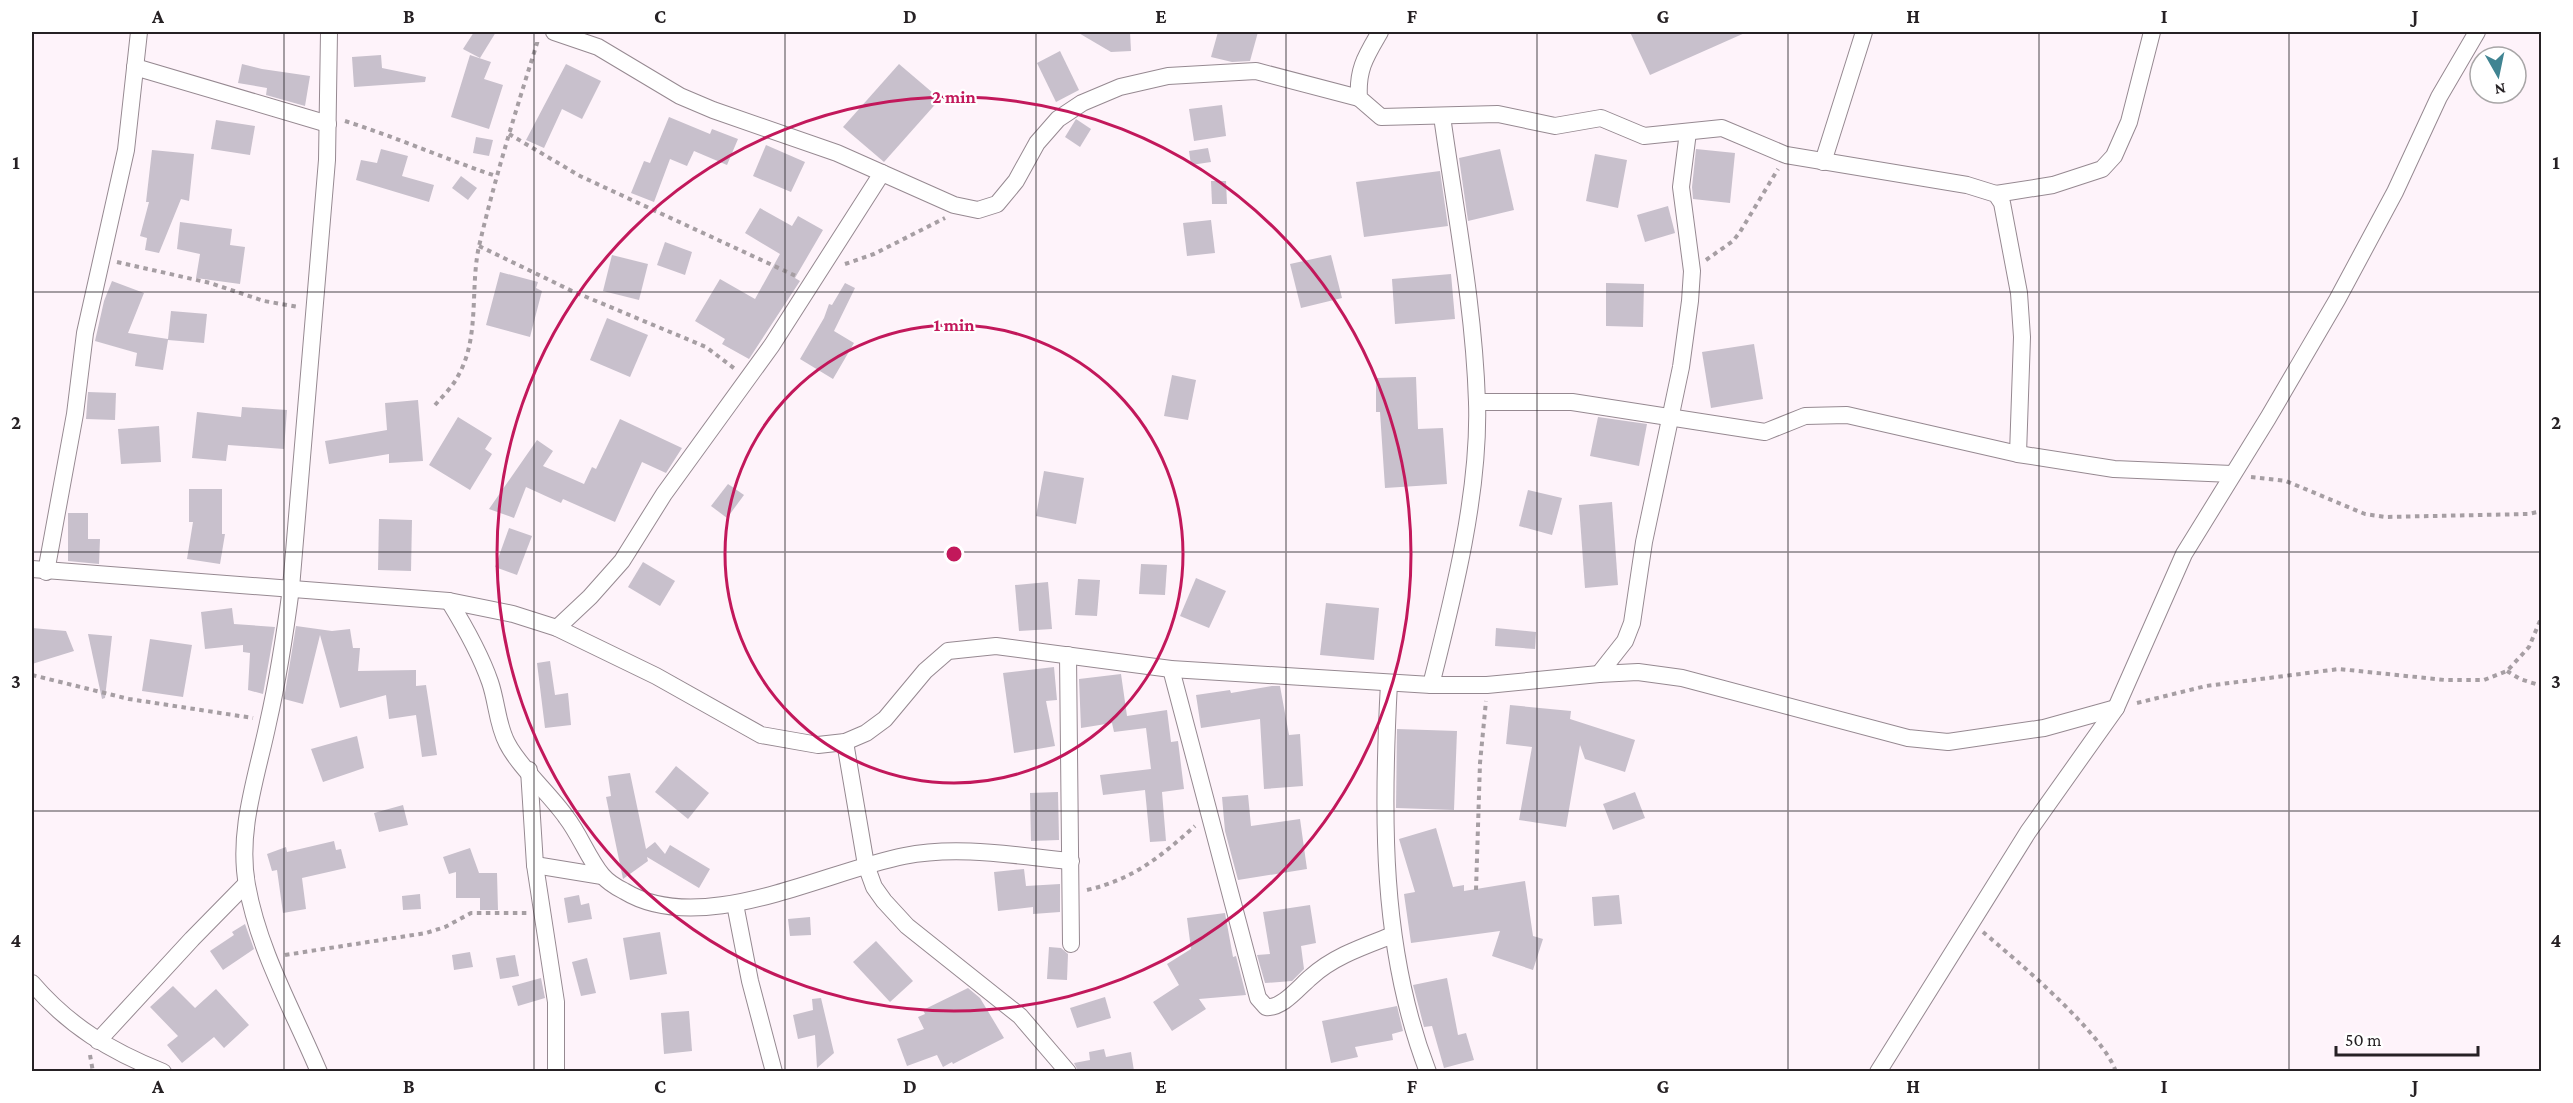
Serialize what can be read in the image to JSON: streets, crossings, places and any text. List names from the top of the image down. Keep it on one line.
{"scale_bar":"50 m","north":"bottom","grid":{"columns":["A","B","C","D","E","F","G","H","I","J"],"rows":["1","2","3","4"]},"rings":["2 min","1 min"]}
